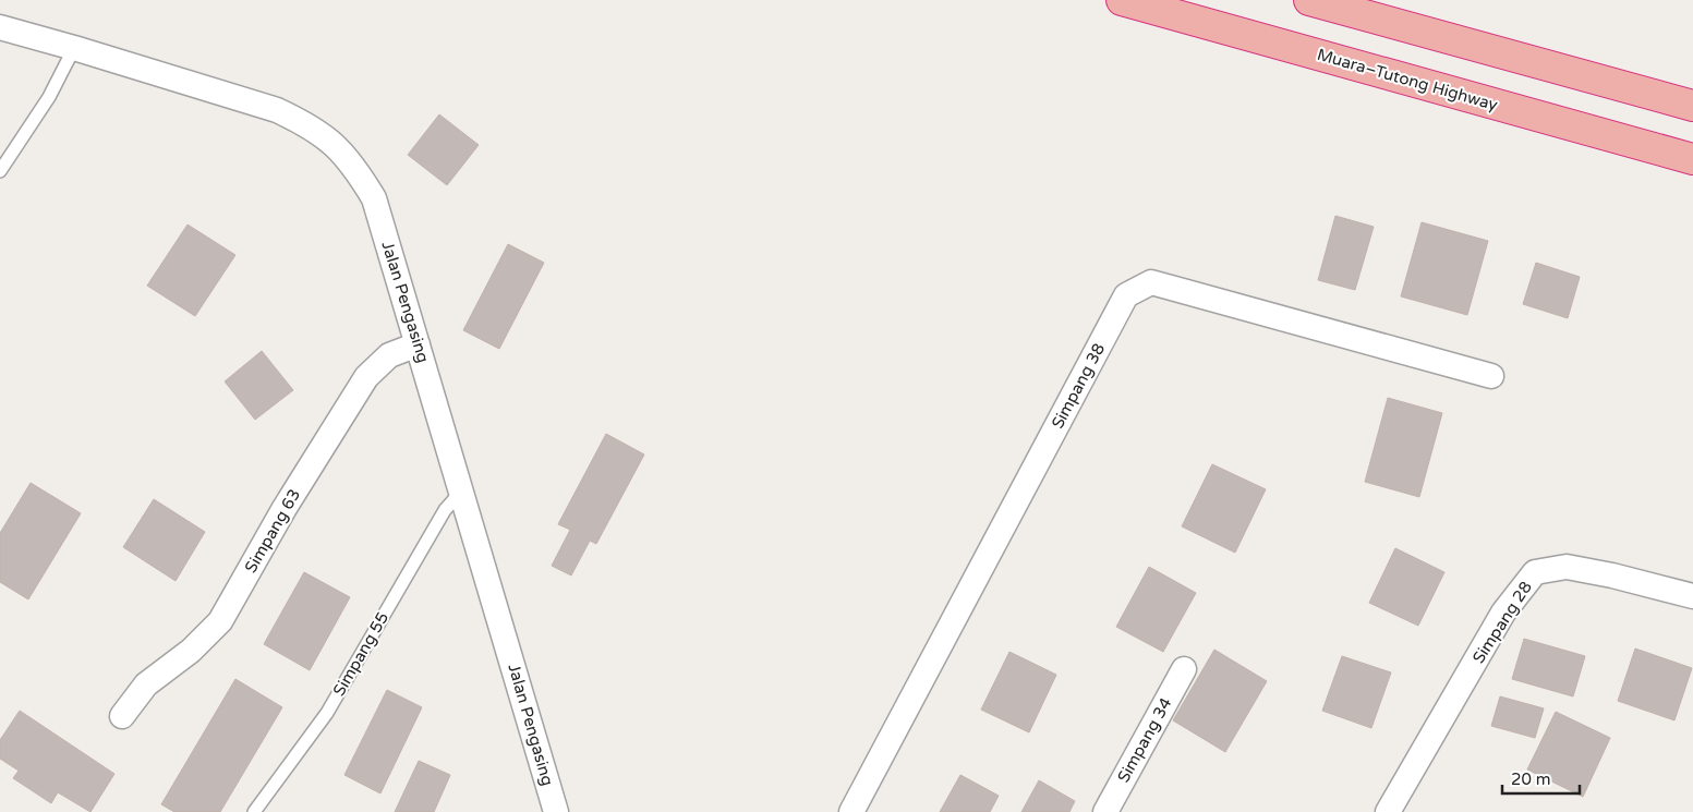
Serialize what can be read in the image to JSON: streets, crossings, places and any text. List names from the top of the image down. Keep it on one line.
{"streets":{"highway":["Muara–Tutong Highway"],"street":["Jalan Pengasing","Simpang 38","Simpang 63","Simpang 28","Simpang 34"],"lane":["Simpang 55"]},"crossings":[["Jalan Pengasing","Simpang 63"],["Jalan Pengasing","Simpang 55"]],"scale_bar":"20 m"}
